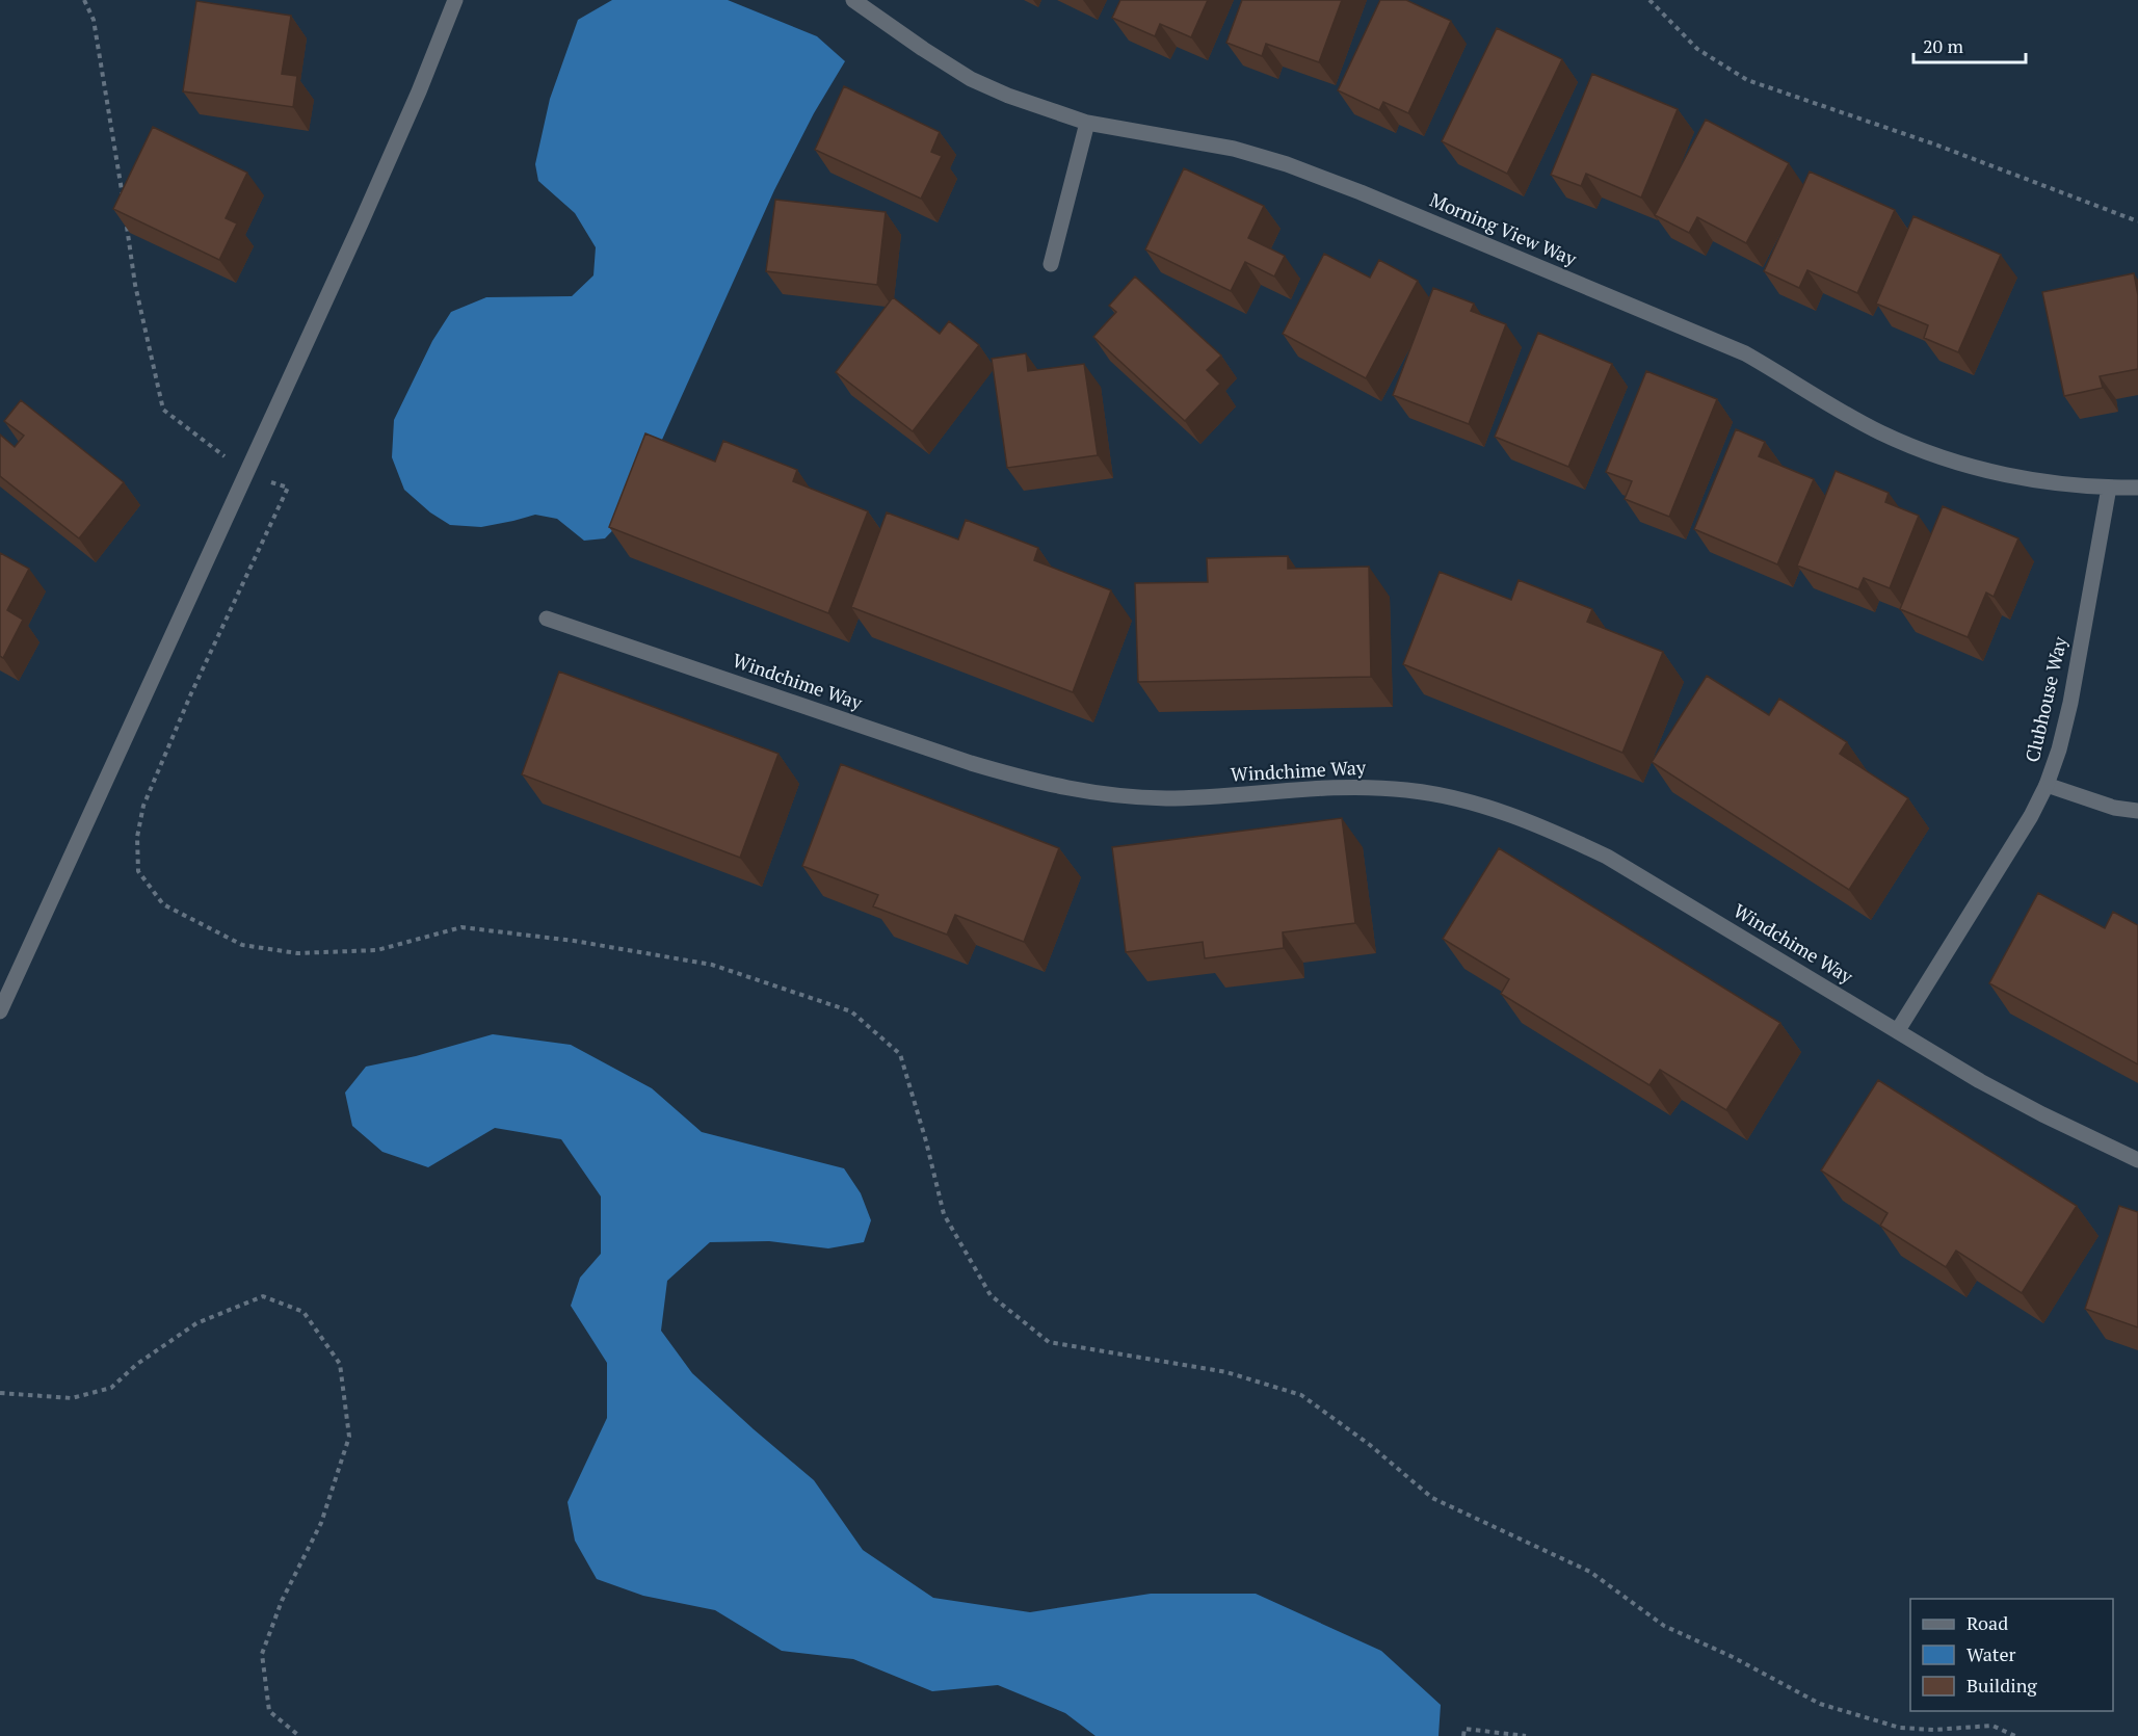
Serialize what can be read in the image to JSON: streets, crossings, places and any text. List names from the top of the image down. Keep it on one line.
{"streets":{"street":["Morning View Way","Windchime Way","Clubhouse Way"]},"crossings":[["Morning View Way","Clubhouse Way"],["Windchime Way","Clubhouse Way"]],"legend":["Road","Water","Building"],"scale_bar":"20 m"}
